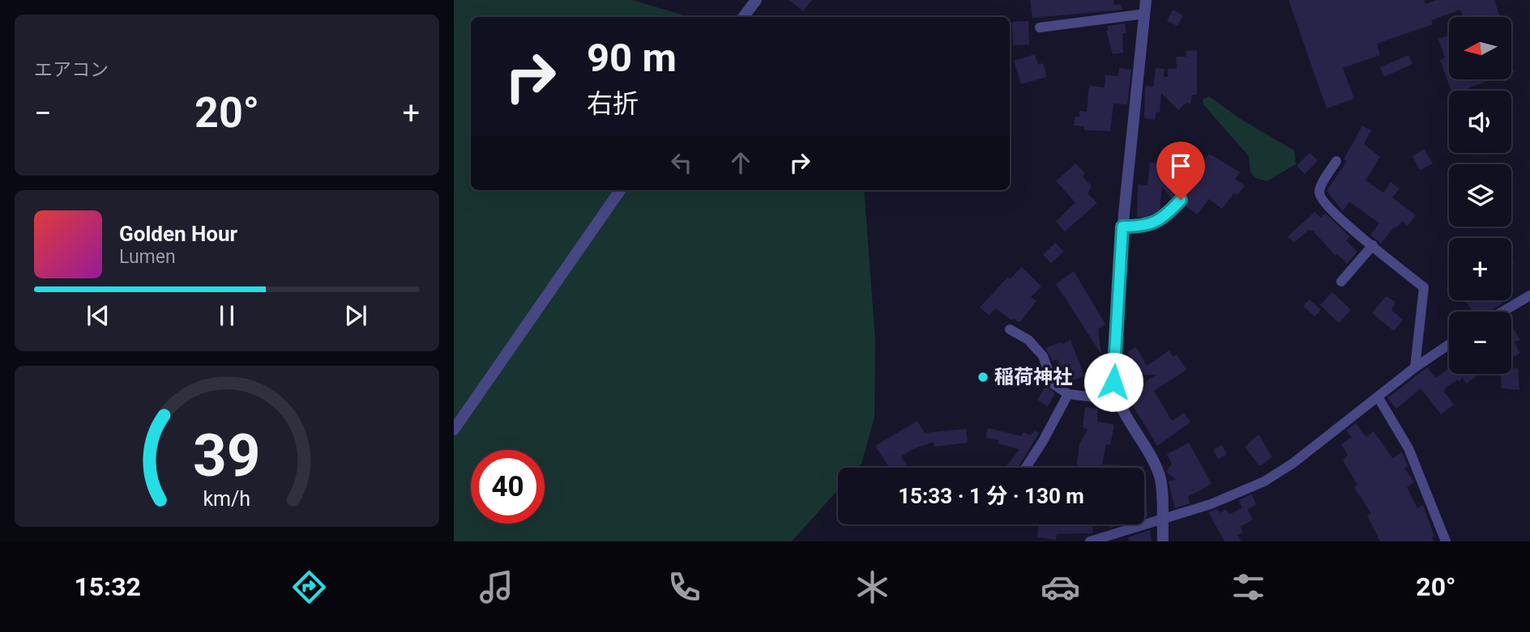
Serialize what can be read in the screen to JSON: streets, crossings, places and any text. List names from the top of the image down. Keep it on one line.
{"places":["稲荷神社"],"north":"left","page":{"tile":"エアコン","map_buttons":["+","−"],"turn":["90 m","右折"],"heat":["−","20°","+"],"song":["Golden Hour","Lumen"],"limit":"40","trip":"15:33 · 1 分 · 130 m","tabs":["15:32","20°"],"gauge":["39","km/h"]}}
